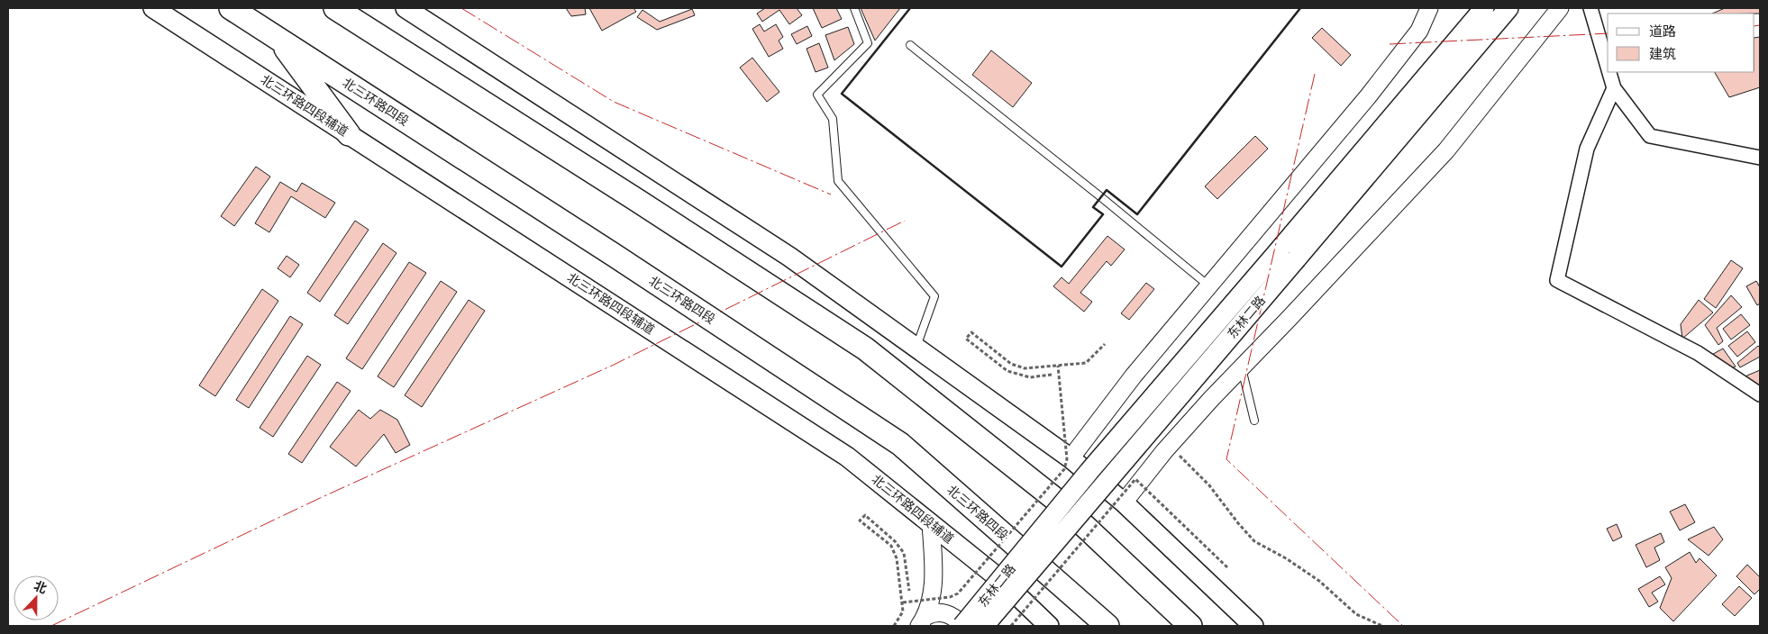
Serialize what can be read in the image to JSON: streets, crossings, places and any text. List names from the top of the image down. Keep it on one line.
{"streets":{"highway":["北三环路四段"],"main road":["北三环路四段辅道","东林二路"]},"legend":["道路","建筑"],"north":"top"}
